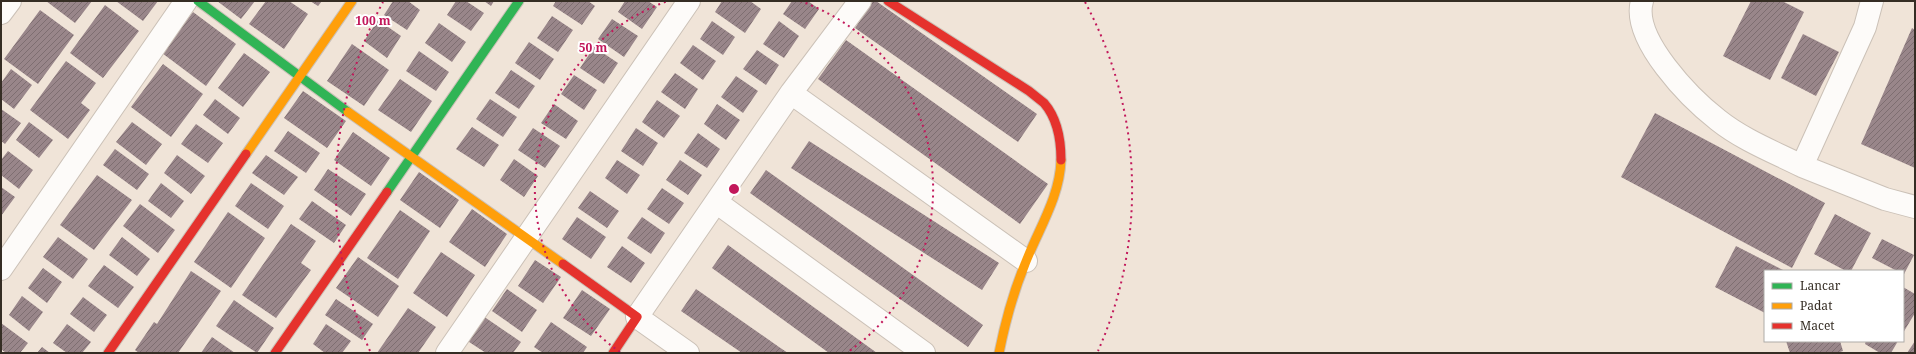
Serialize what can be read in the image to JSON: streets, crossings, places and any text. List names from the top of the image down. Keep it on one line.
{"legend":["Lancar","Padat","Macet"],"rings":["100 m","50 m"]}
